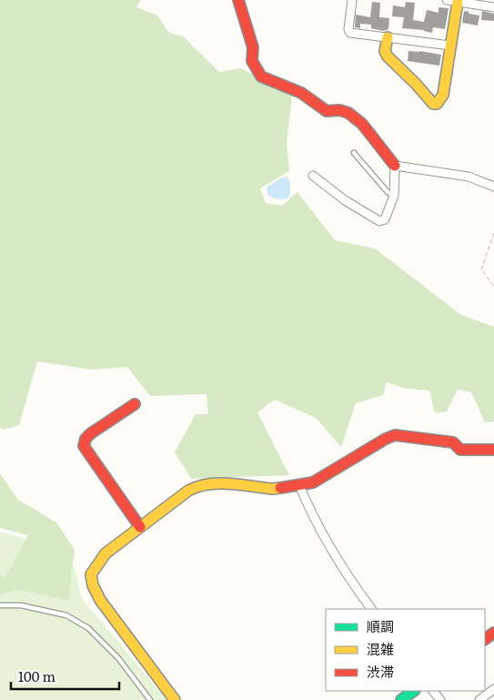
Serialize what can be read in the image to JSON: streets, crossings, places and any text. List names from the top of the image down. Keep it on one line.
{"legend":["順調","混雑","渋滞"],"scale_bar":"100 m"}
